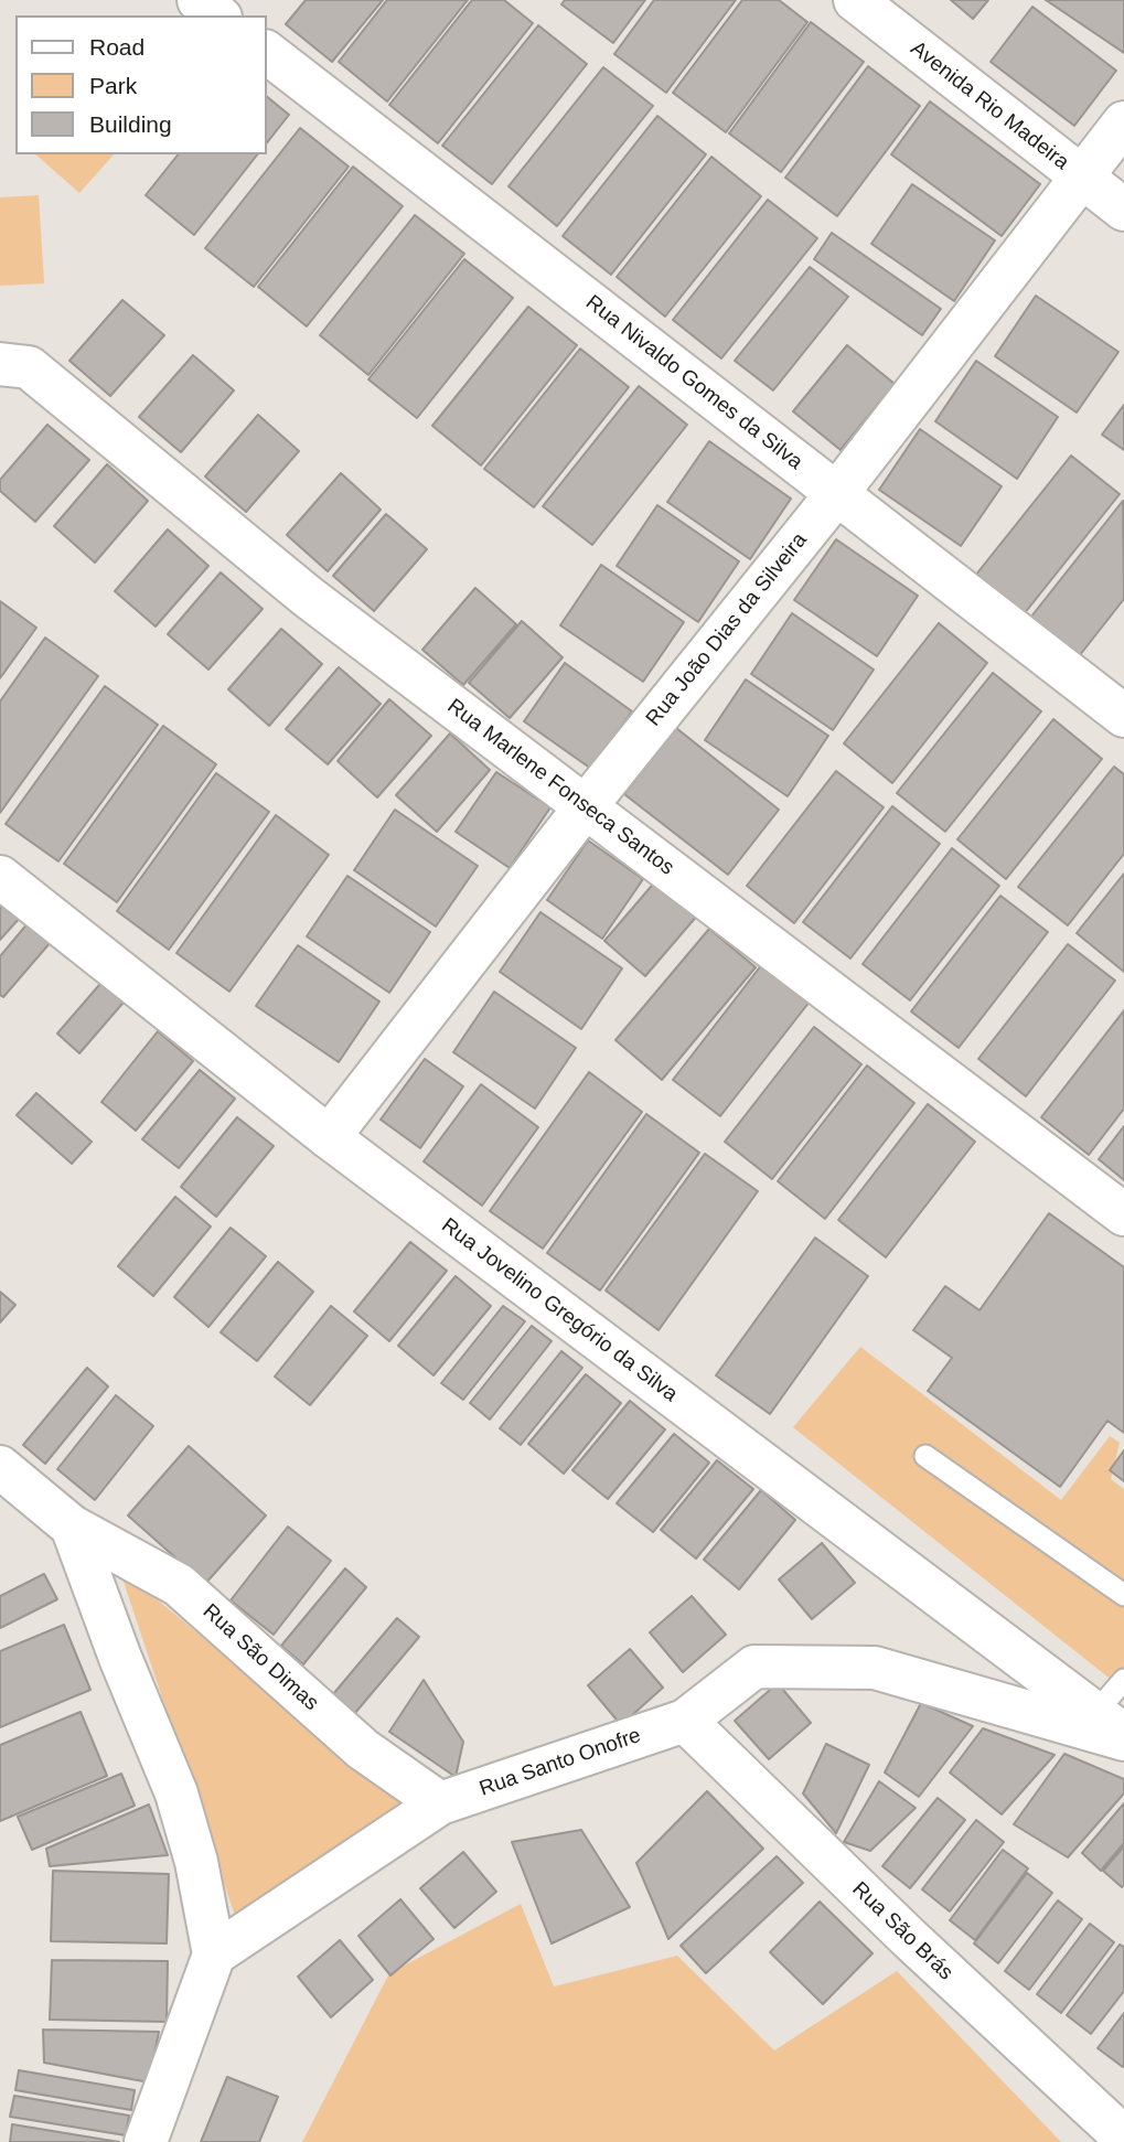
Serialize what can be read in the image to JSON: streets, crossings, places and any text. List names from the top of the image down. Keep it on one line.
{"streets":{"street":["Avenida Rio Madeira","Rua Nivaldo Gomes da Silva","Rua João Dias da Silveira","Rua Marlene Fonseca Santos","Rua Jovelino Gregório da Silva","Rua São Dimas","Rua Santo Onofre","Rua São Brás"]},"crossings":[["Avenida Rio Madeira","Rua João Dias da Silveira"],["Rua Nivaldo Gomes da Silva","Rua João Dias da Silveira"],["Rua João Dias da Silveira","Rua Marlene Fonseca Santos"],["Rua João Dias da Silveira","Rua Jovelino Gregório da Silva"],["Rua Jovelino Gregório da Silva","Rua Santo Onofre"],["Rua São Dimas","Rua Santo Onofre"],["Rua Santo Onofre","Rua São Brás"]],"legend":["Road","Park","Building"]}
